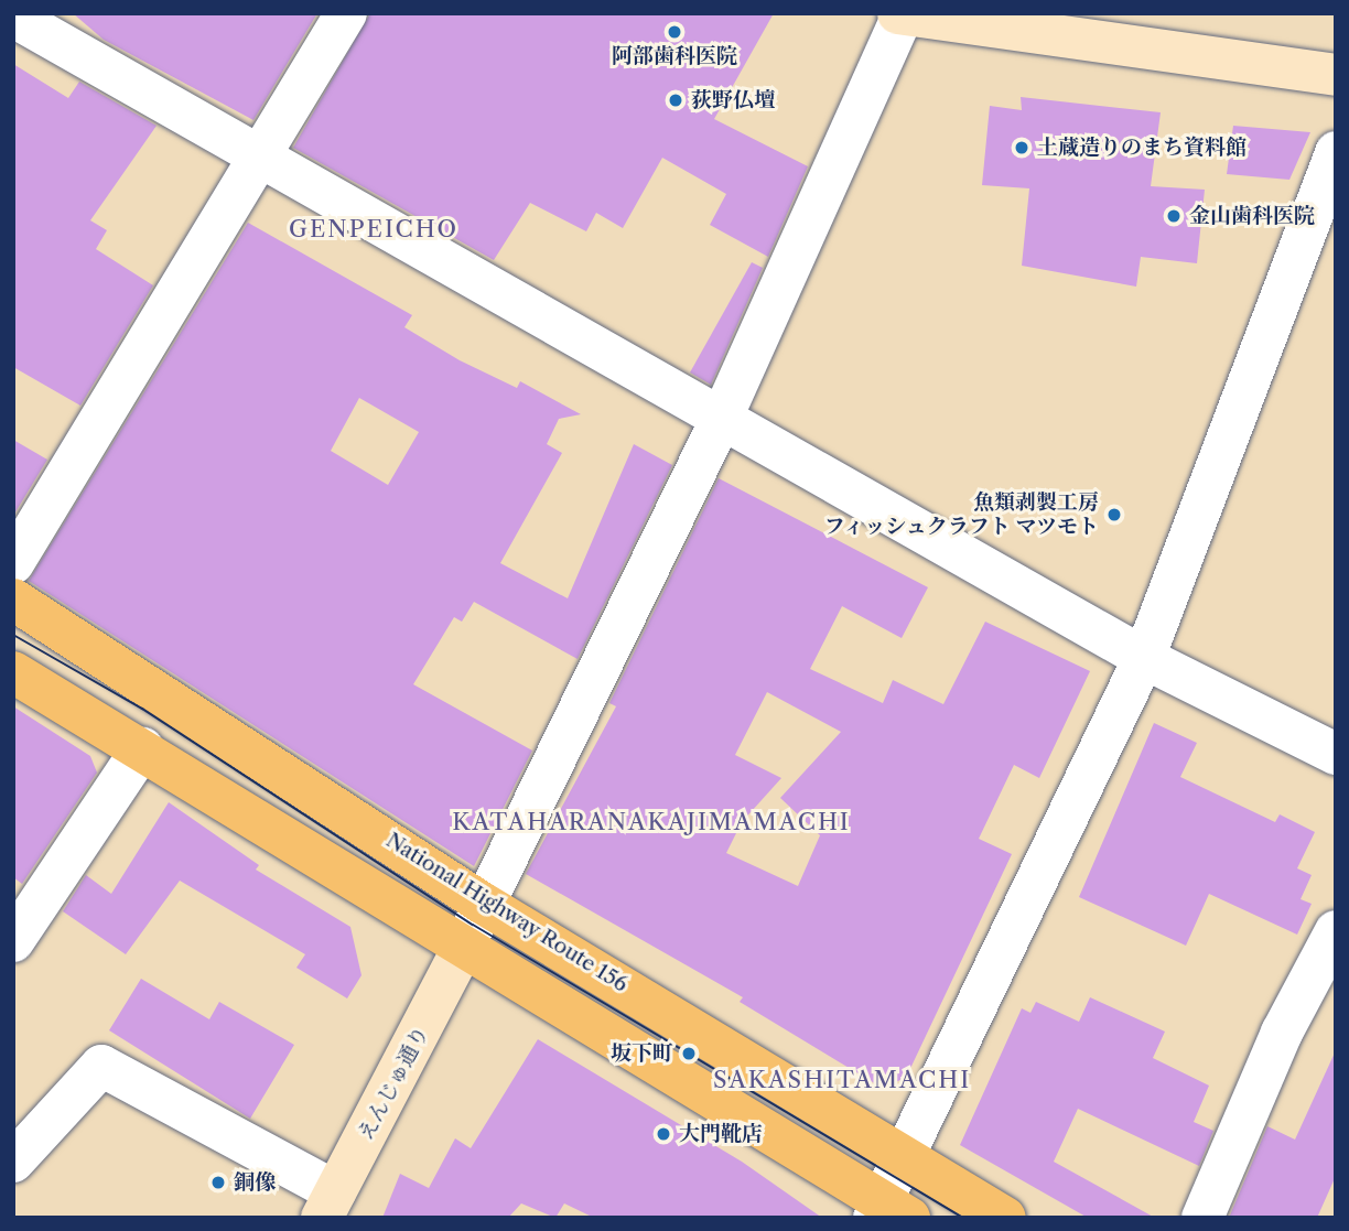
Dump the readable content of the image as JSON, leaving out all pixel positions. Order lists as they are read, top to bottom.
{
  "streets": {
    "highway": ["National Highway Route 156"],
    "street": ["えんじゅ通り"]
  },
  "districts": ["GENPEICHO", "KATAHARANAKAJIMAMACHI", "SAKASHITAMACHI"],
  "places": [
    "阿部歯科医院",
    "荻野仏壇",
    "土蔵造りのまち資料館",
    "金山歯科医院",
    "魚類剥製工房 フィッシュクラフト マツモト",
    "坂下町",
    "大門靴店",
    "銅像"
  ]
}
